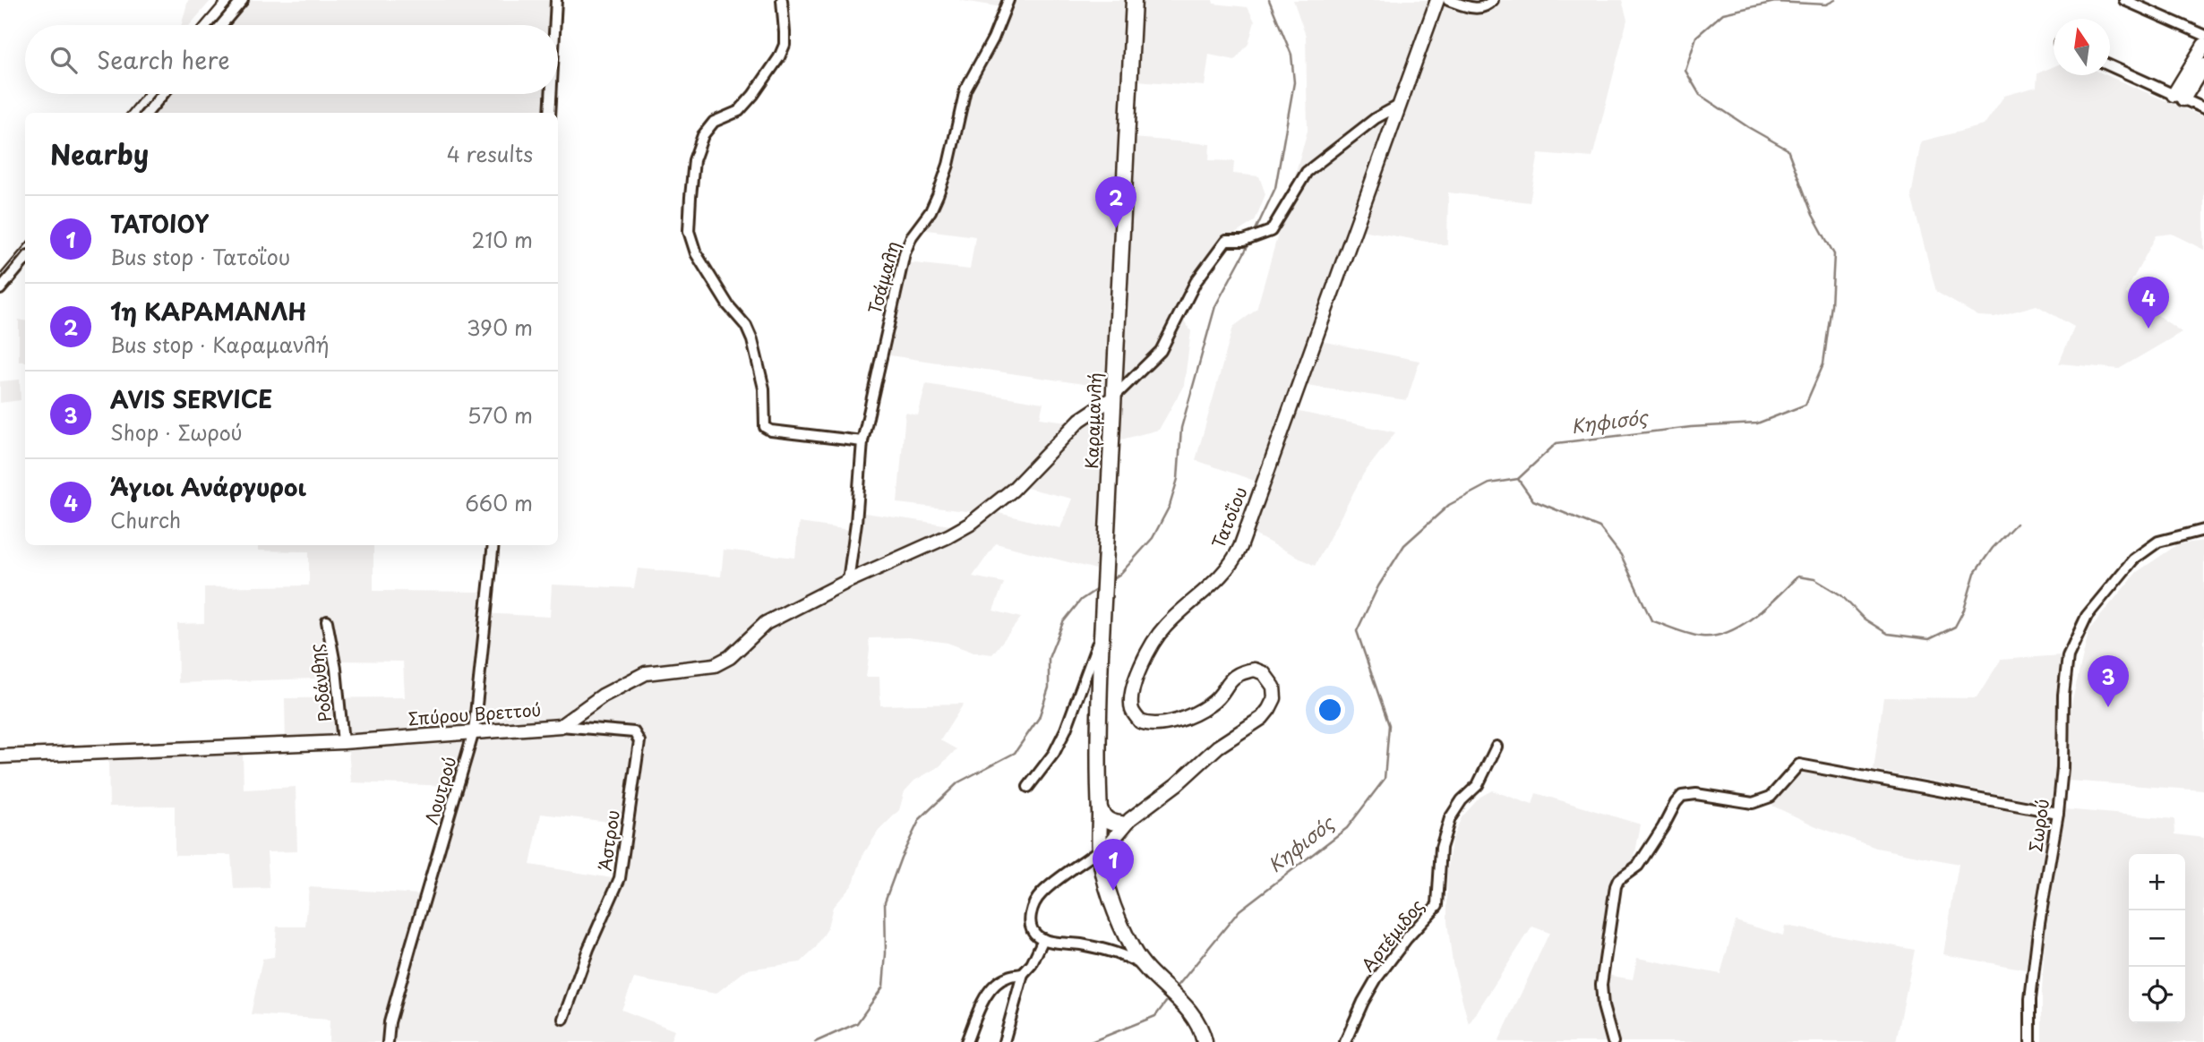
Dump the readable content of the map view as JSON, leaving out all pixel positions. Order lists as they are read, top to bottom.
{
  "streets": {
    "main road": ["Καραμανλή"],
    "street": [
      "Τσάμαλη",
      "Τατοΐου",
      "Ροδάνθης",
      "Σπύρου Βρεττού",
      "Λουτρού",
      "Σωρού",
      "Άστρου",
      "Αρτέμιδος"
    ]
  },
  "crossings": [
    ["Τσάμαλη", "Σπύρου Βρεττού"],
    ["Καραμανλή", "Τατοΐου"],
    ["Καραμανλή", "Σπύρου Βρεττού"],
    ["Ροδάνθης", "Σπύρου Βρεττού"],
    ["Σπύρου Βρεττού", "Λουτρού"],
    ["Σπύρου Βρεττού", "Άστρου"]
  ],
  "water": ["Κηφισός"],
  "north": "top",
  "page": {
    "search": "Search here",
    "heading": ["Nearby", "4 results"],
    "pins": [
      "2",
      "4",
      "3",
      "1"
    ],
    "list": [
      {
        "mark": "1",
        "name": "ΤΑΤΟΙΟΥ",
        "note": "Bus stop · Τατοΐου",
        "value": "210 m"
      },
      {
        "mark": "2",
        "name": "1η ΚΑΡΑΜΑΝΛΗ",
        "note": "Bus stop · Καραμανλή",
        "value": "390 m"
      },
      {
        "mark": "3",
        "name": "AVIS SERVICE",
        "note": "Shop · Σωρού",
        "value": "570 m"
      },
      {
        "mark": "4",
        "name": "Άγιοι Ανάργυροι",
        "note": "Church",
        "value": "660 m"
      }
    ],
    "map_buttons": ["+", "−"]
  }
}
